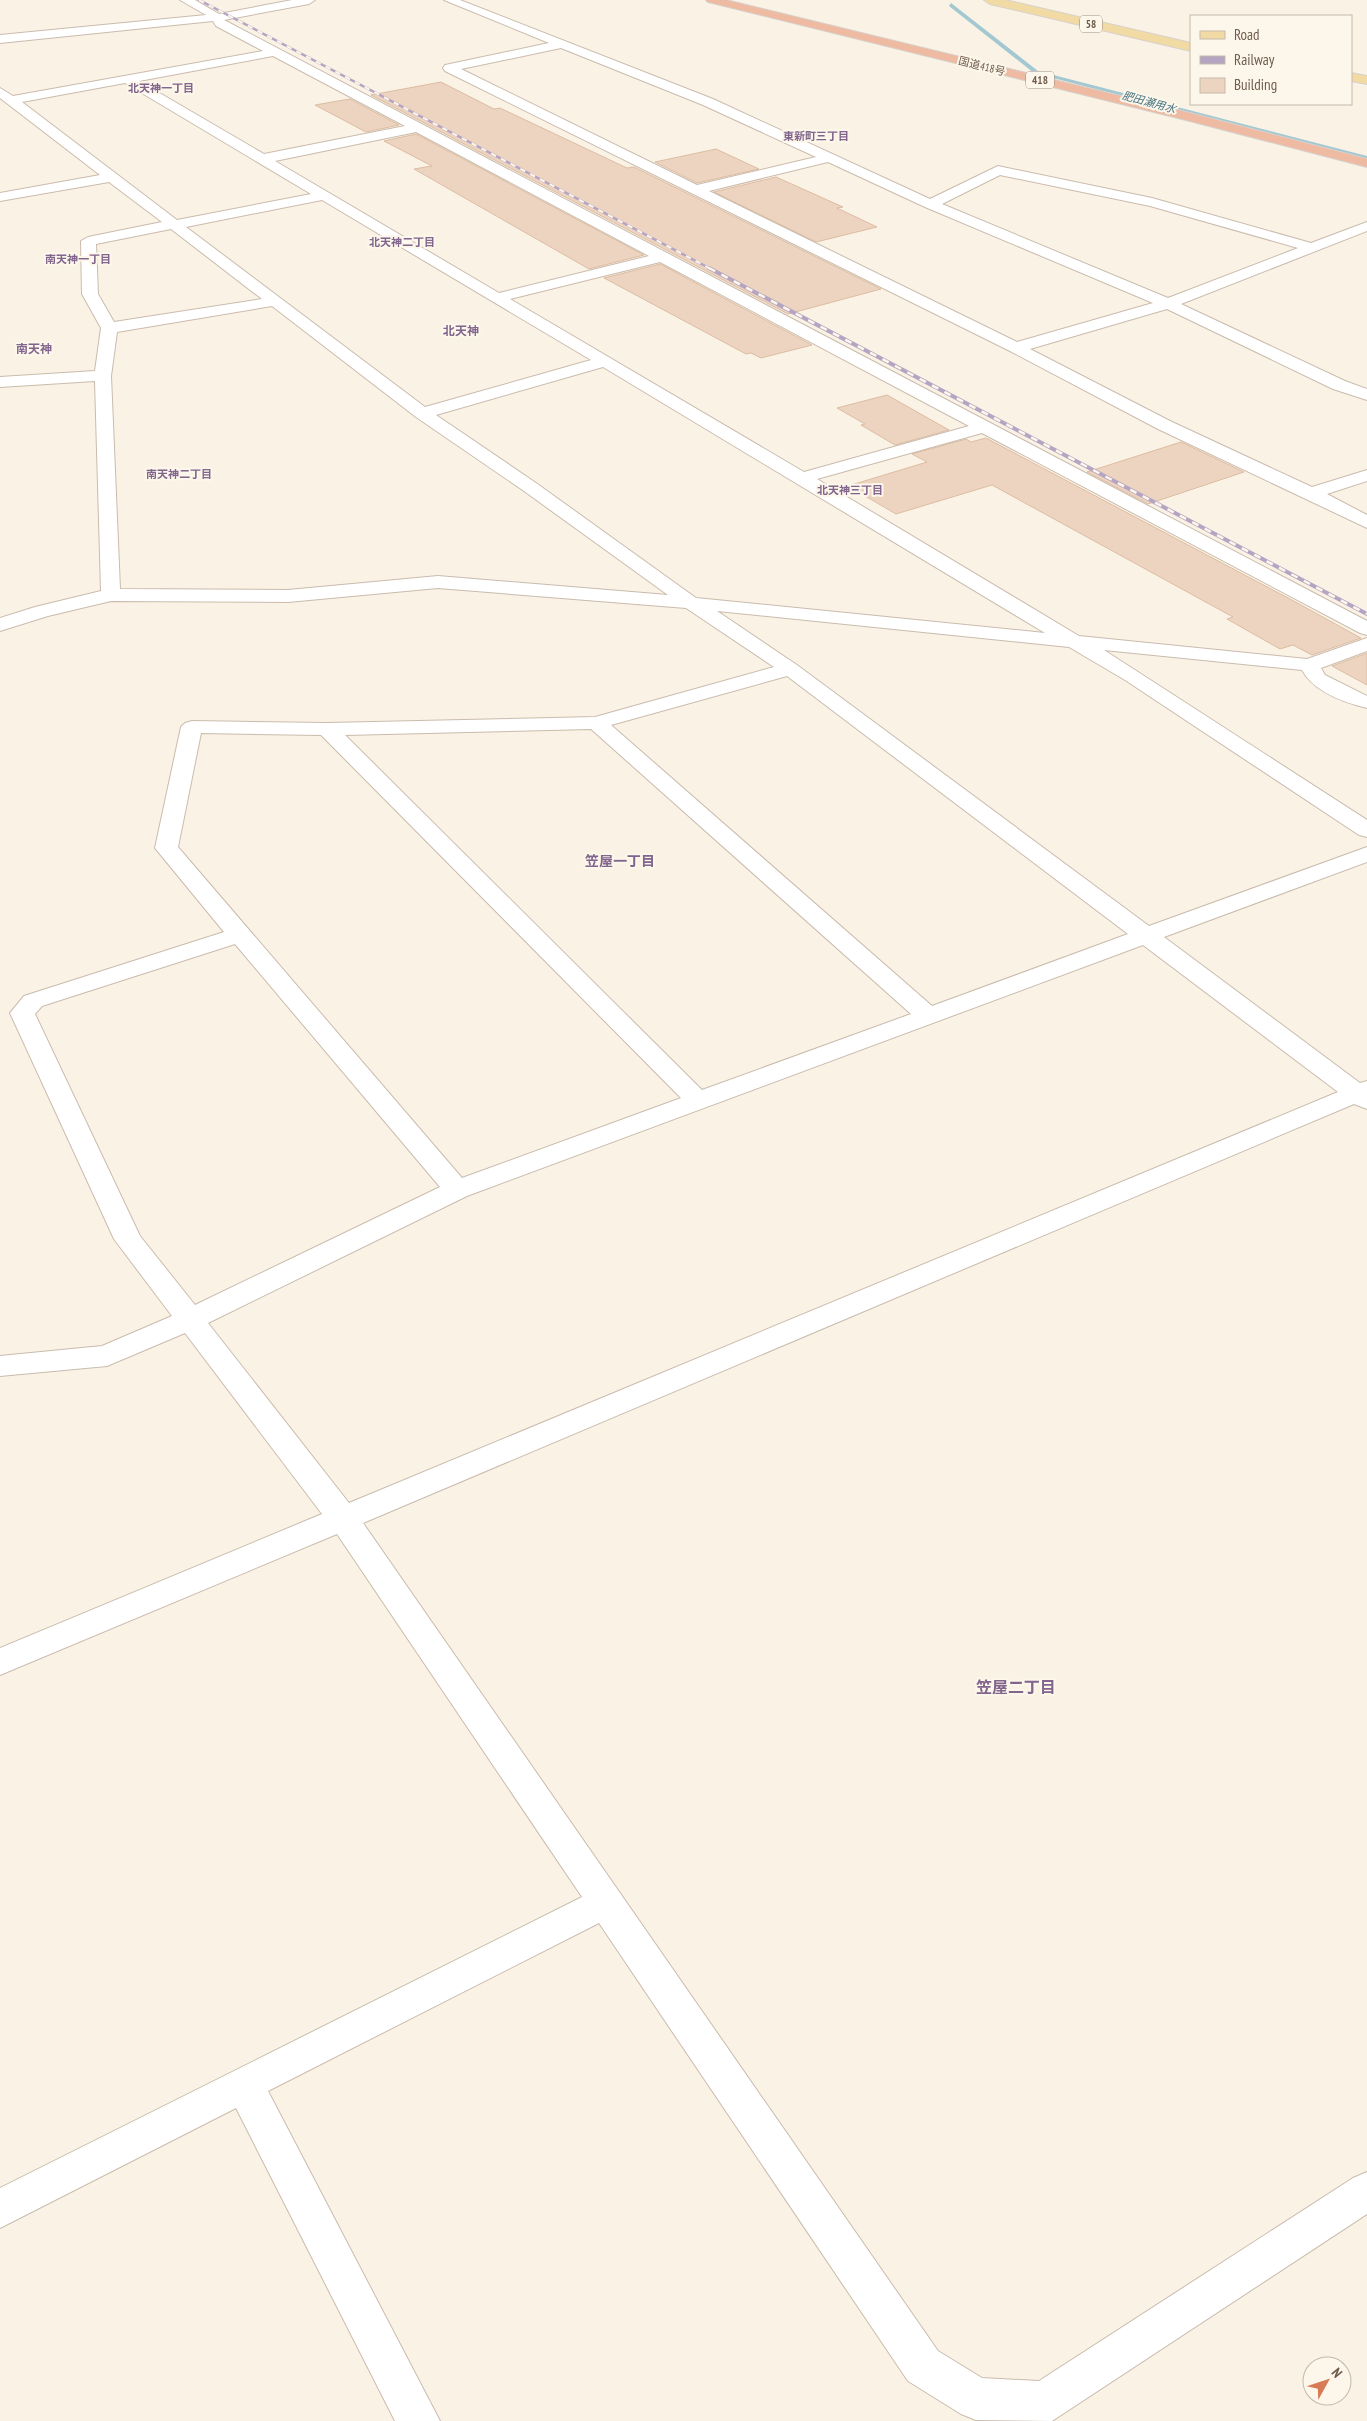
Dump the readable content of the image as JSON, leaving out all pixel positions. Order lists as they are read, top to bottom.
{
  "streets": {
    "highway": ["国道418号", "418"],
    "main road": ["58"]
  },
  "districts": [
    "北天神一丁目",
    "東新町三丁目",
    "北天神二丁目",
    "南天神一丁目",
    "北天神",
    "南天神",
    "南天神二丁目",
    "北天神三丁目",
    "笠屋一丁目",
    "笠屋二丁目"
  ],
  "water": ["肥田瀬用水"],
  "legend": ["Road", "Railway", "Building"],
  "north": "top right"
}
